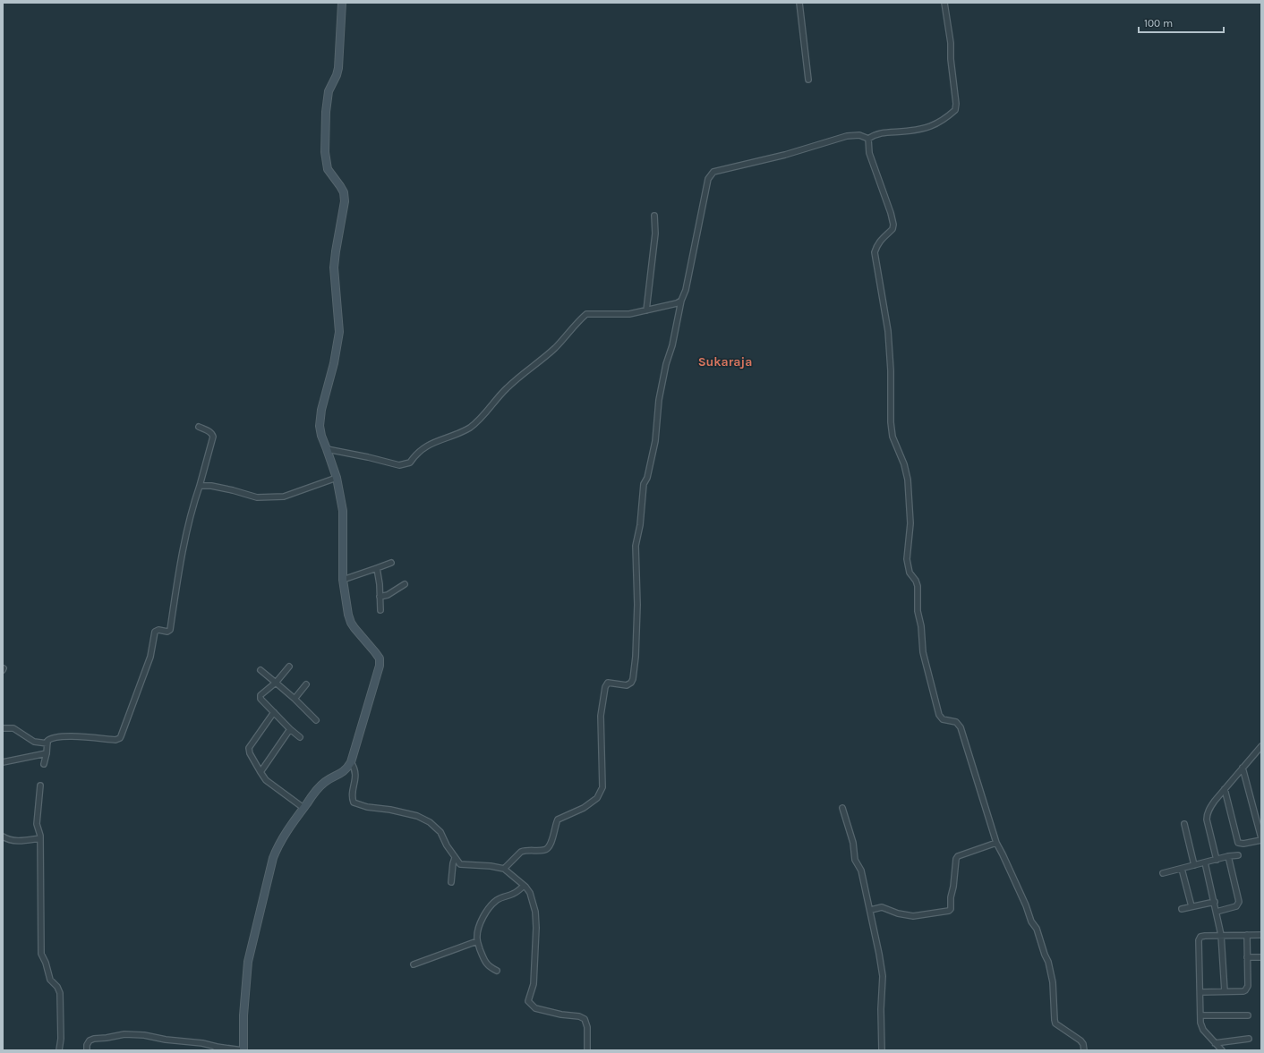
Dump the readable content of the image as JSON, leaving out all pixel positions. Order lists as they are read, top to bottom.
{
  "districts": ["Sukaraja"],
  "scale_bar": "100 m"
}
